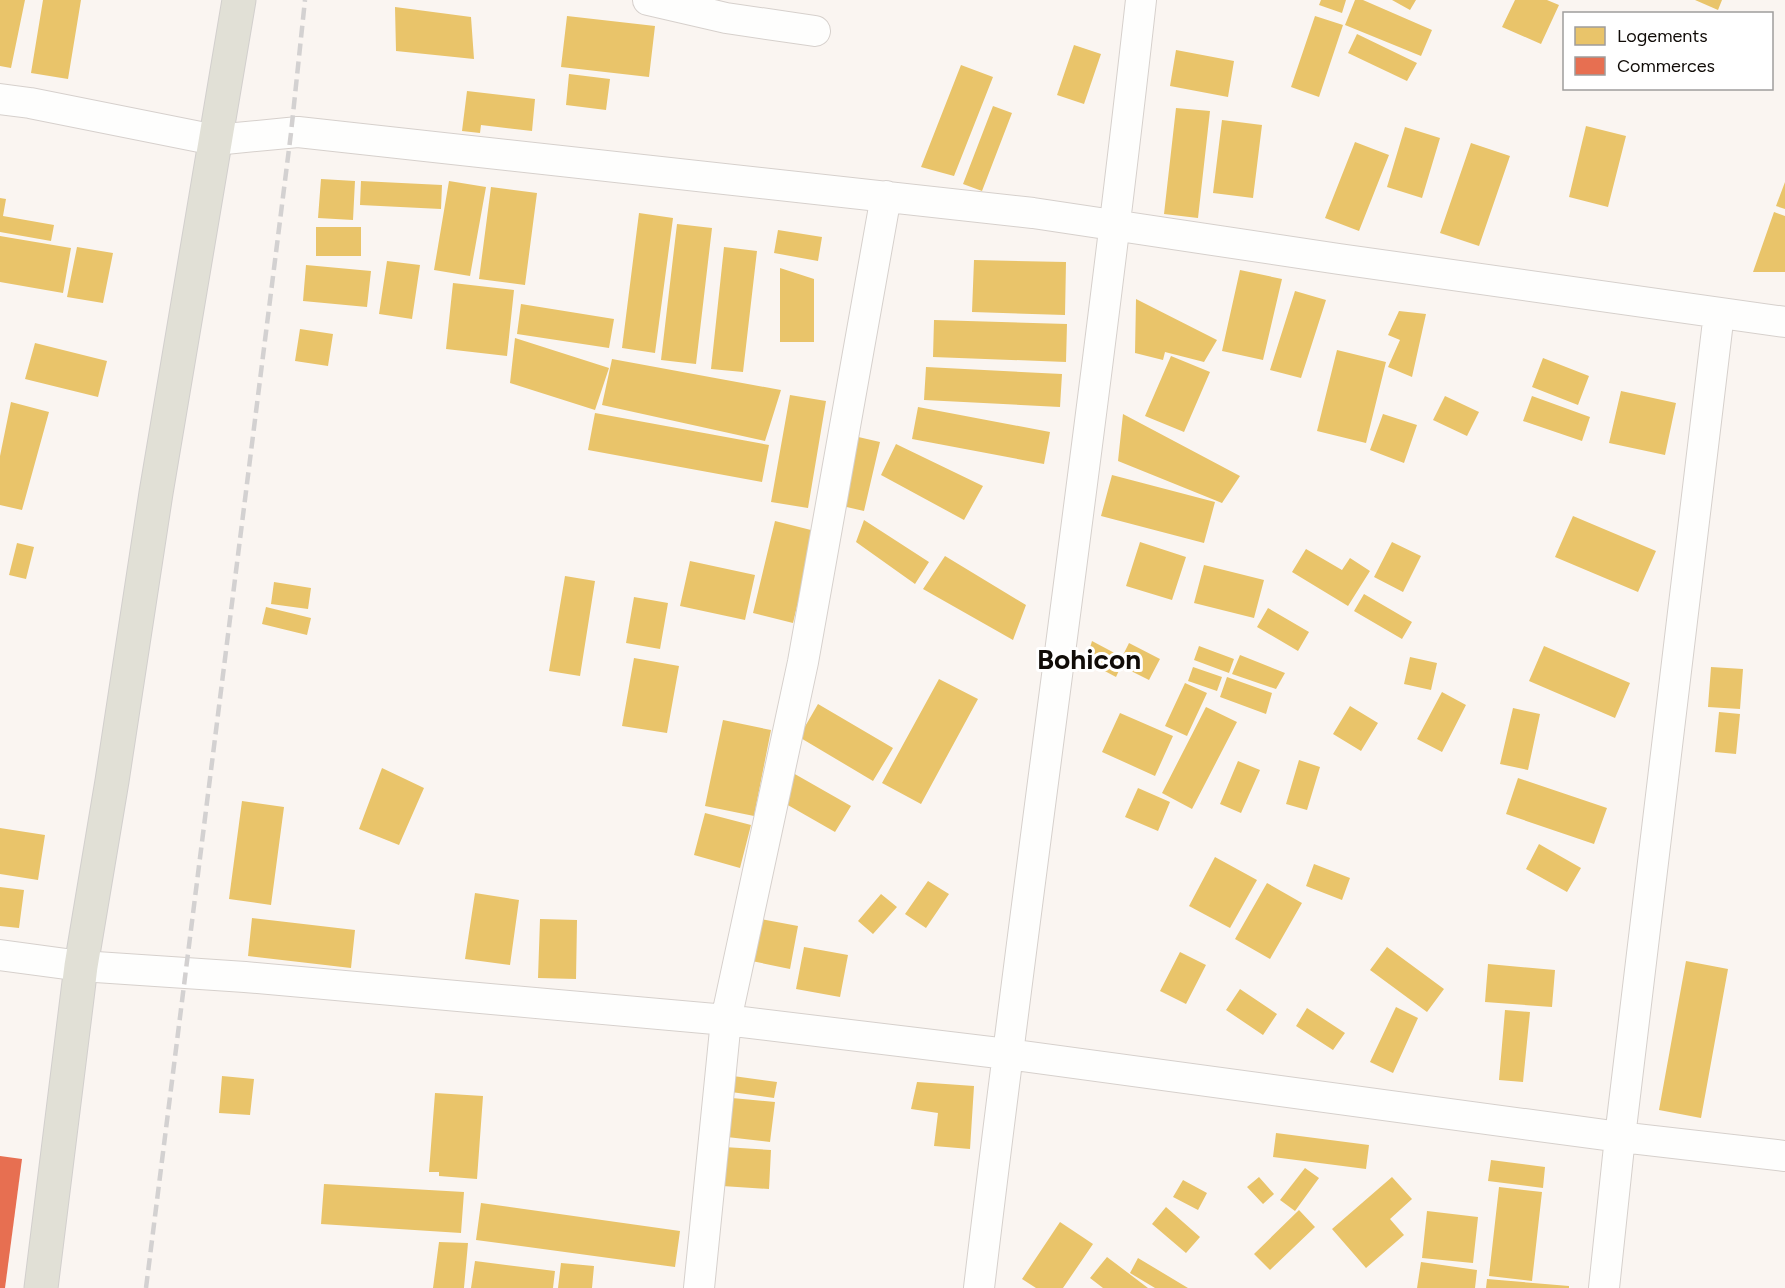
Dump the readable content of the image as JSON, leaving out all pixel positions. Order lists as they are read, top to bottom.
{
  "districts": ["Bohicon"],
  "legend": ["Logements", "Commerces"]
}
